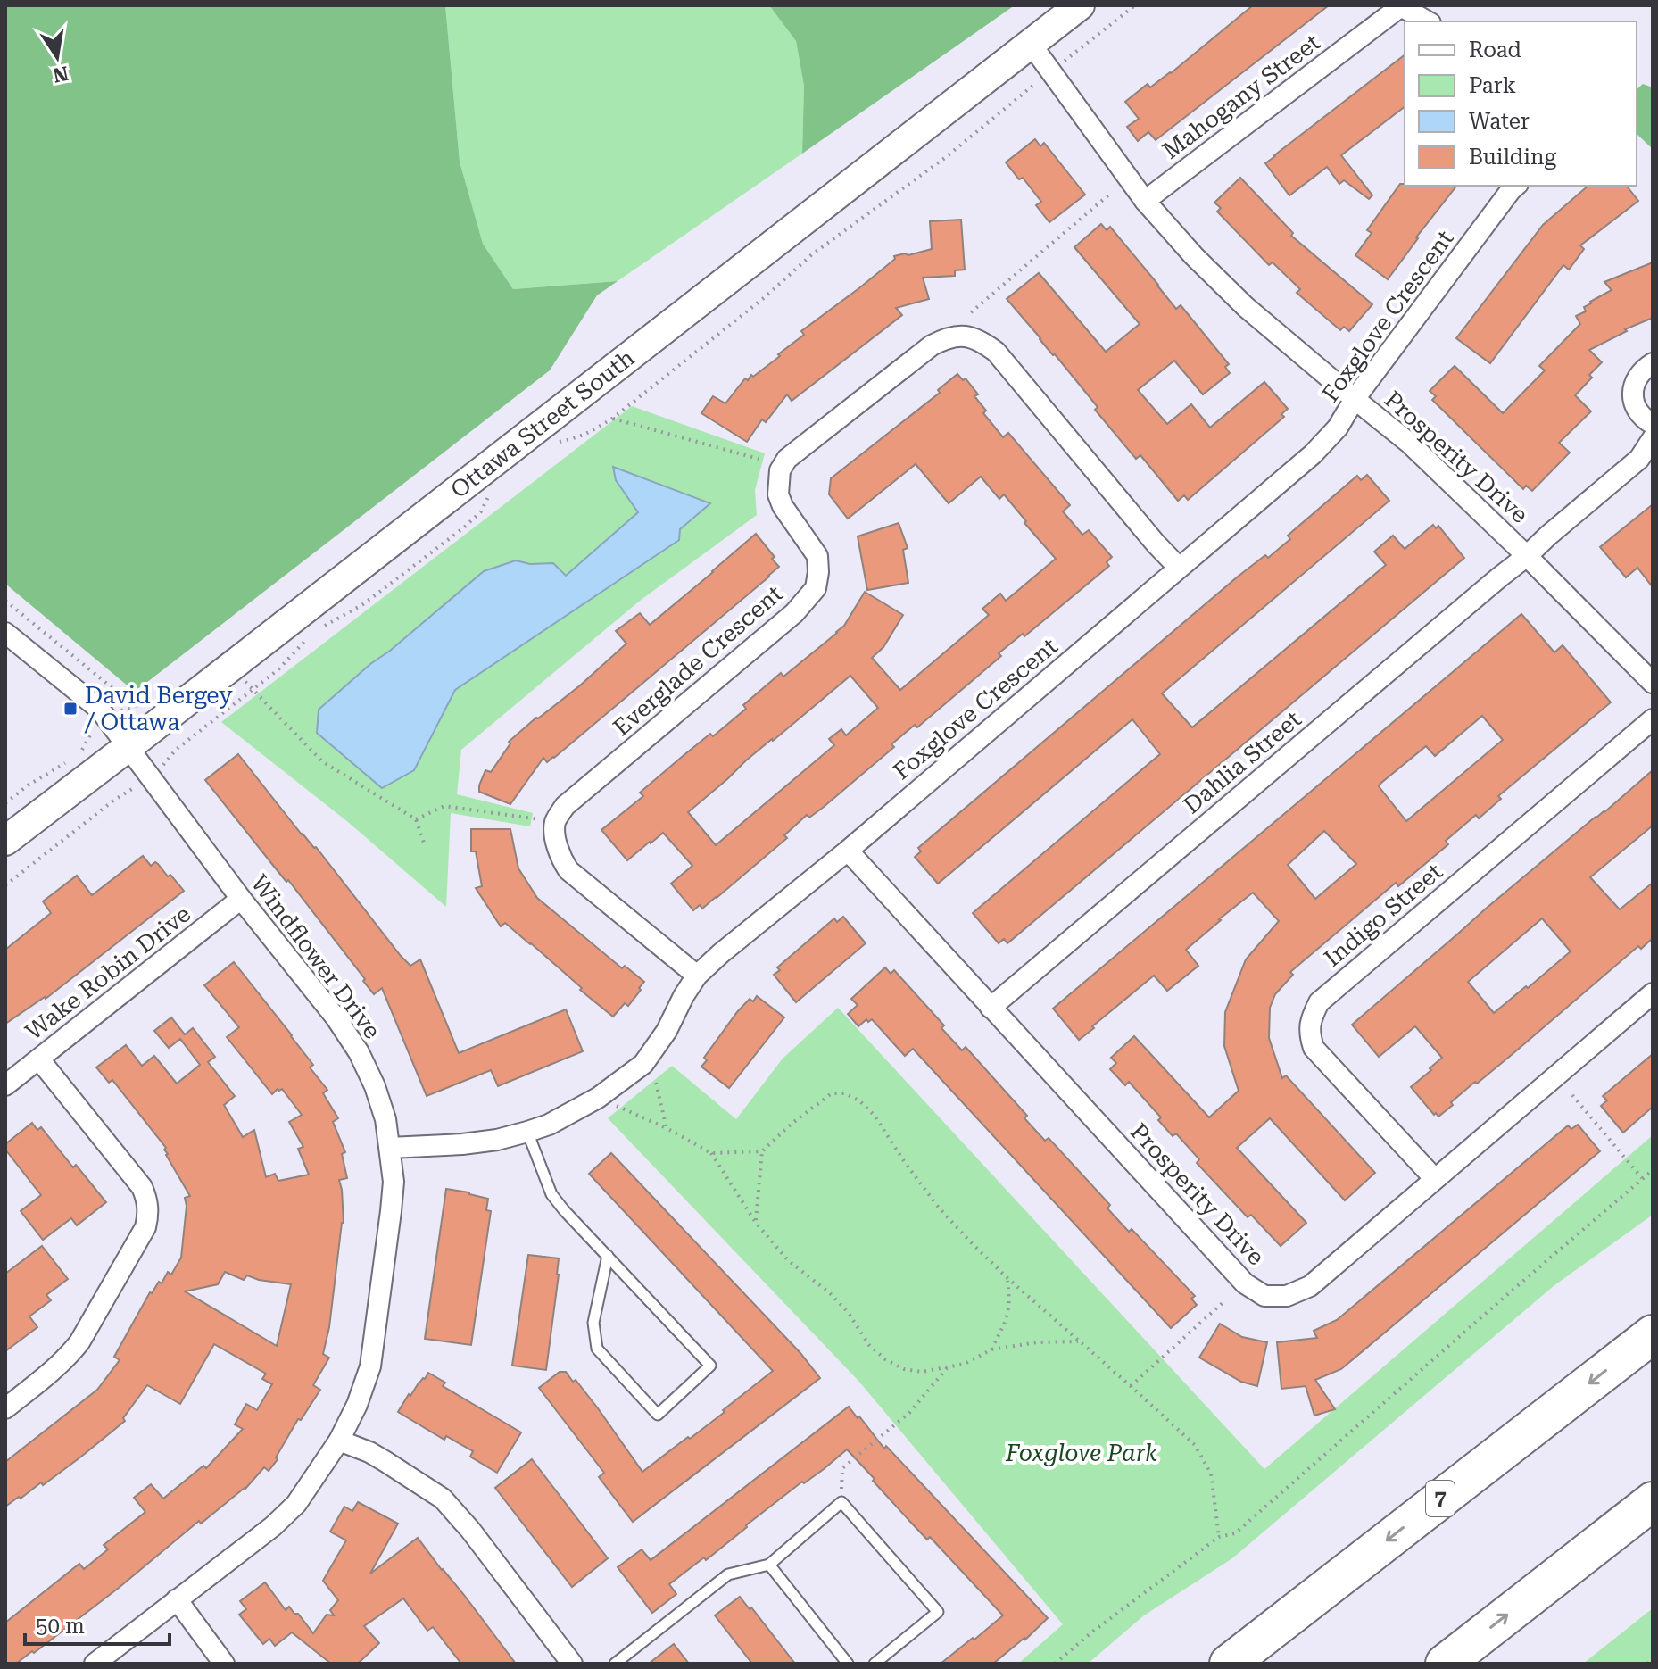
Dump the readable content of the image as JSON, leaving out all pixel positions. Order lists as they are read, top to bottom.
{
  "streets": {
    "highway": ["7"],
    "main road": ["Ottawa Street South"],
    "street": [
      "Mahogany Street",
      "Foxglove Crescent",
      "Prosperity Drive",
      "Everglade Crescent",
      "Dahlia Street",
      "Indigo Street",
      "Windflower Drive",
      "Wake Robin Drive"
    ]
  },
  "crossings": [
    ["Mahogany Street", "Prosperity Drive"],
    ["Foxglove Crescent", "Prosperity Drive"],
    ["Foxglove Crescent", "Everglade Crescent"],
    ["Foxglove Crescent", "Windflower Drive"],
    ["Ottawa Street South", "Prosperity Drive"],
    ["Ottawa Street South", "Windflower Drive"],
    ["Prosperity Drive", "Dahlia Street"],
    ["Prosperity Drive", "Indigo Street"],
    ["Windflower Drive", "Wake Robin Drive"]
  ],
  "parks": ["Foxglove Park"],
  "places": {
    "transit": ["David Bergey / Ottawa"]
  },
  "legend": [
    "Road",
    "Park",
    "Water",
    "Building"
  ],
  "scale_bar": "50 m",
  "north": "bottom"
}
